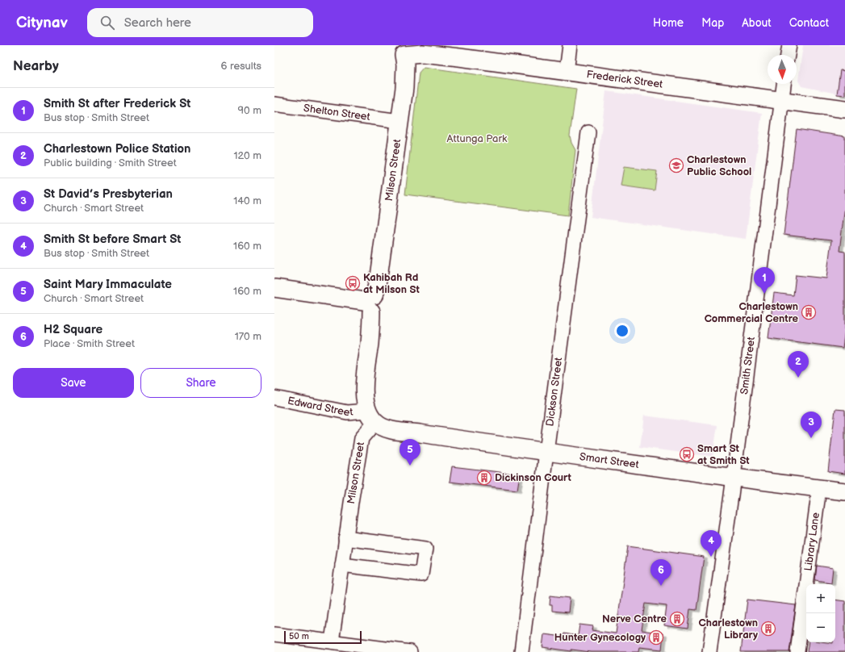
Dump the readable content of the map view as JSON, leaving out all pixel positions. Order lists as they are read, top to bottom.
{
  "streets": {
    "main road": ["Frederick Street", "Milson Street", "Smart Street"],
    "street": [
      "Shelton Street",
      "Smith Street",
      "Dickson Street",
      "Edward Street",
      "Library Lane"
    ]
  },
  "crossings": [
    ["Frederick Street", "Milson Street"],
    ["Frederick Street", "Smith Street"],
    ["Shelton Street", "Milson Street"],
    ["Milson Street", "Edward Street"],
    ["Milson Street", "Smart Street"],
    ["Smith Street", "Smart Street"],
    ["Dickson Street", "Smart Street"],
    ["Edward Street", "Smart Street"],
    ["Smart Street", "Library Lane"]
  ],
  "parks": ["Attunga Park"],
  "places": {
    "school or university": ["Charlestown Public School"],
    "bus stop": ["Kahibah Rd at Milson St", "Smart St at Smith St"],
    "building": [
      "Charlestown Commercial Centre",
      "Dickinson Court",
      "Nerve Centre",
      "Charlestown Library",
      "Hunter Gynecology"
    ]
  },
  "scale_bar": "50 m",
  "north": "bottom",
  "page": {
    "header": "Citynav",
    "search": "Search here",
    "nav": [
      "Home",
      "Map",
      "About",
      "Contact"
    ],
    "heading": ["Nearby", "6 results"],
    "list": [
      {
        "mark": "1",
        "name": "Smith St after Frederick St",
        "note": "Bus stop · Smith Street",
        "value": "90 m"
      },
      {
        "mark": "2",
        "name": "Charlestown Police Station",
        "note": "Public building · Smith Street",
        "value": "120 m"
      },
      {
        "mark": "3",
        "name": "St David’s Presbyterian",
        "note": "Church · Smart Street",
        "value": "140 m"
      },
      {
        "mark": "4",
        "name": "Smith St before Smart St",
        "note": "Bus stop · Smith Street",
        "value": "160 m"
      },
      {
        "mark": "5",
        "name": "Saint Mary Immaculate",
        "note": "Church · Smart Street",
        "value": "160 m"
      },
      {
        "mark": "6",
        "name": "H2 Square",
        "note": "Place · Smith Street",
        "value": "170 m"
      }
    ],
    "pins": [
      "1",
      "2",
      "3",
      "5",
      "4",
      "6"
    ],
    "buttons": ["Save", "Share"],
    "map_buttons": ["+", "−"],
    "scale": "50 m"
  }
}
